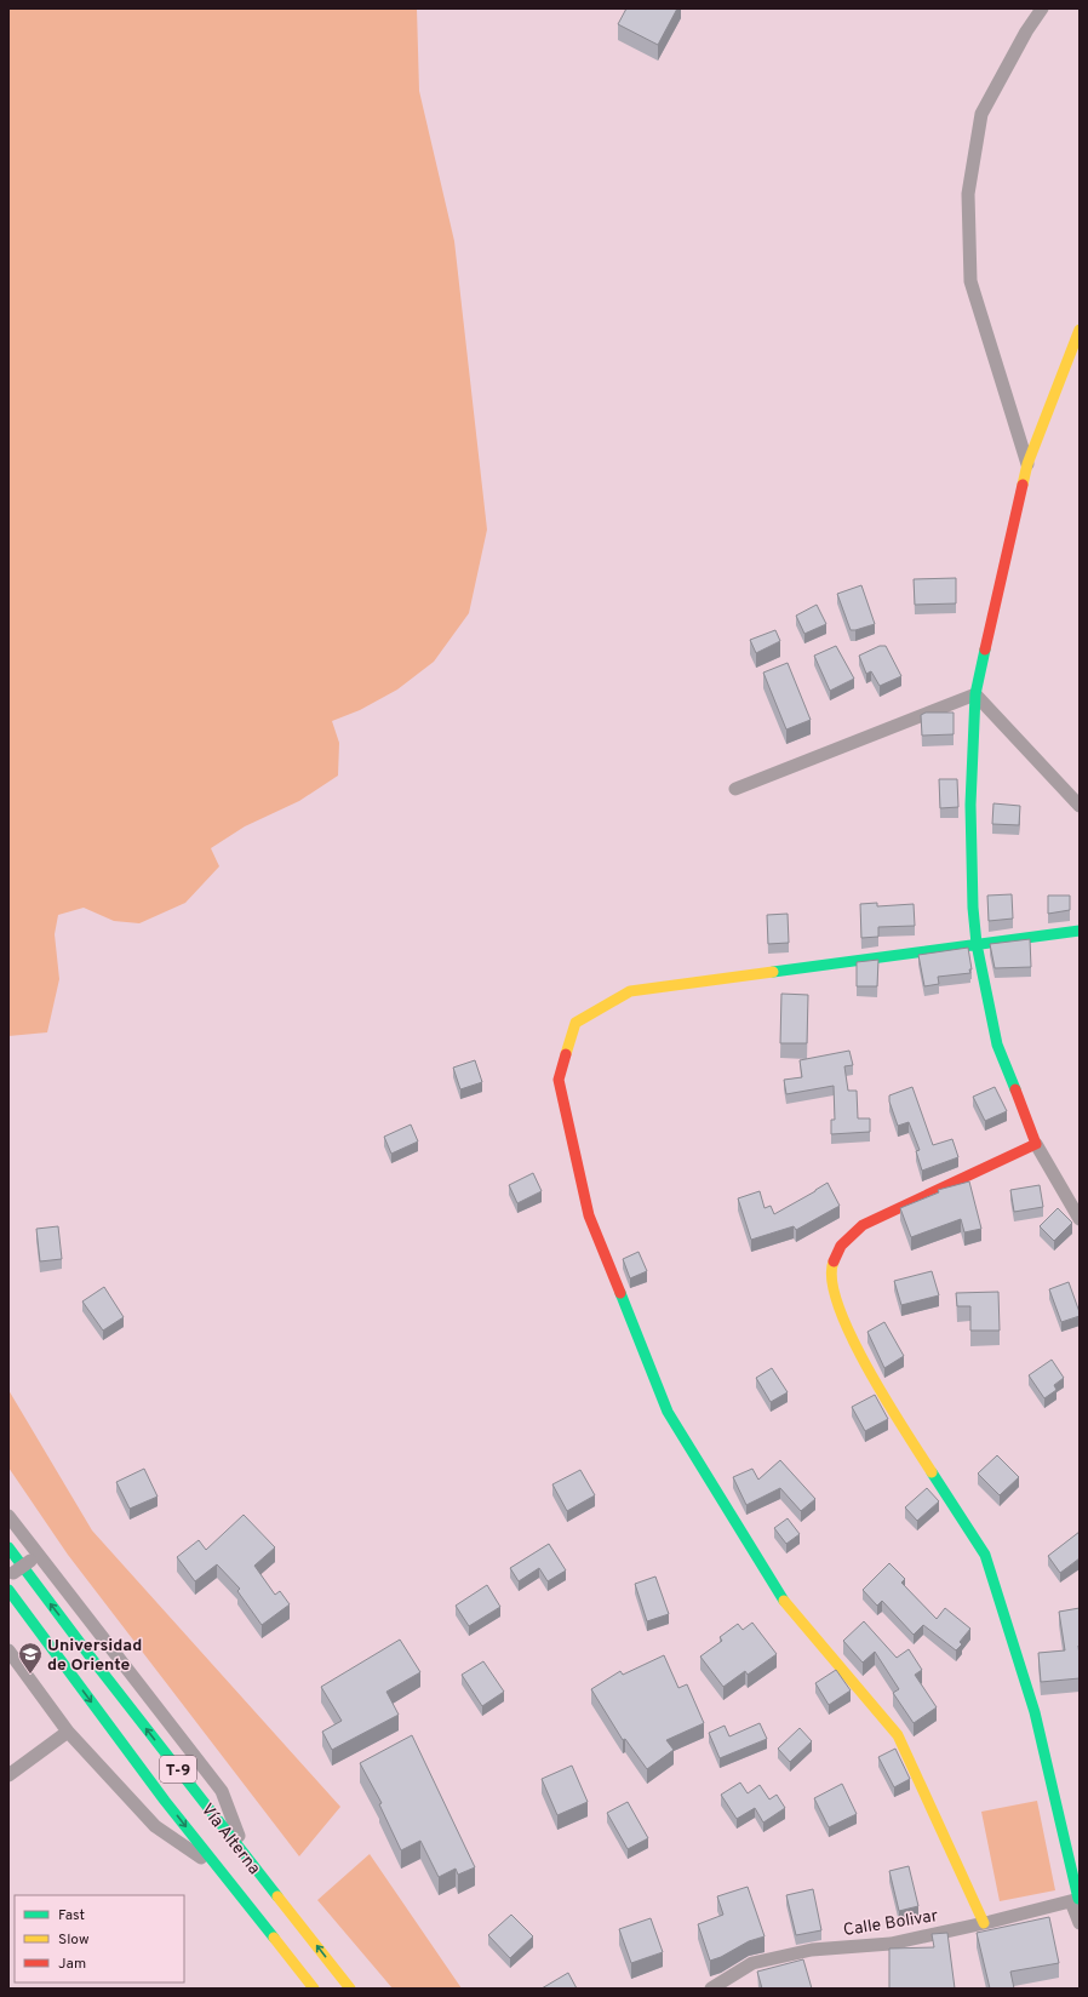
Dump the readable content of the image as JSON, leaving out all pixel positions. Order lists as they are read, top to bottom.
{
  "streets": {
    "main road": ["T-9", "Vía Alterna"],
    "street": ["Calle Bolivar"]
  },
  "places": {
    "school or university": ["Universidad de Oriente"]
  },
  "legend": ["Fast", "Slow", "Jam"]
}
